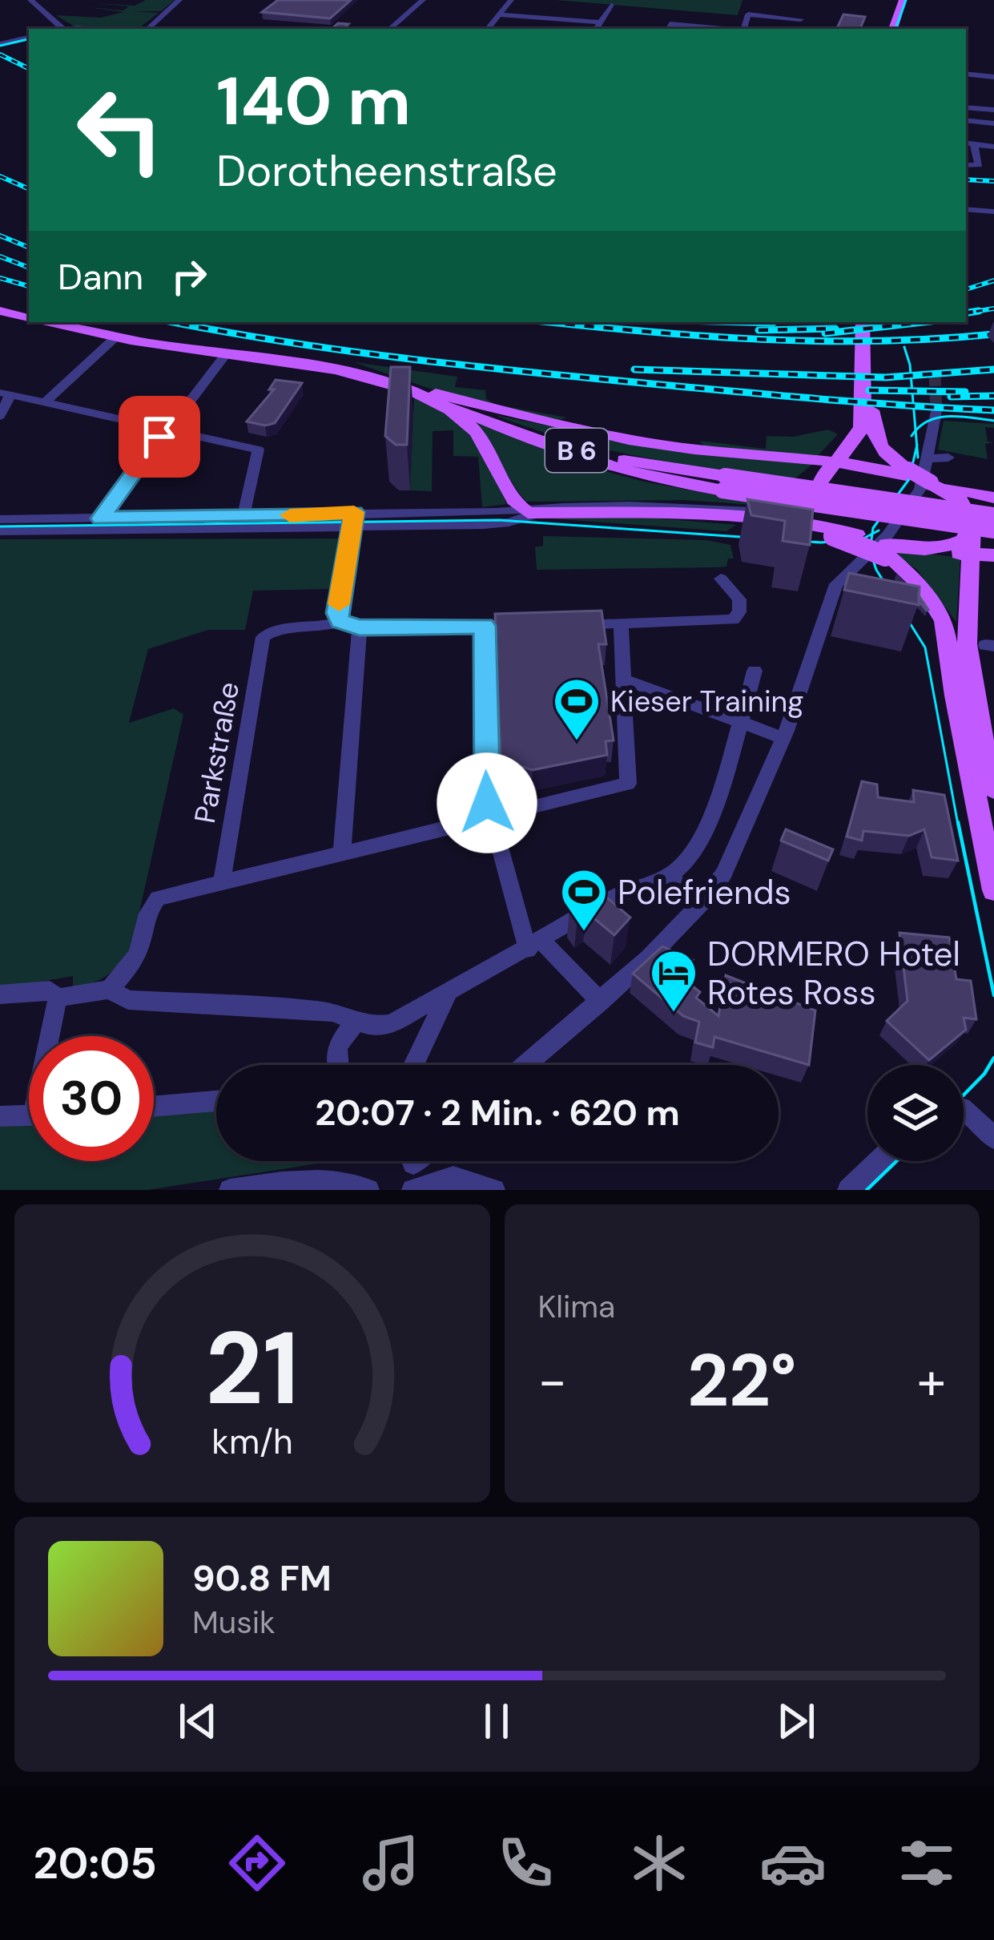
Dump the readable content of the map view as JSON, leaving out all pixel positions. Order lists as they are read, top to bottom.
{
  "streets": {
    "main road": ["B 6"],
    "street": ["Parkstraße"]
  },
  "places": {
    "sports": ["Kieser Training", "Polefriends"],
    "hotel": ["DORMERO Hotel Rotes Ross"]
  },
  "page": {
    "turn": ["140 m", "Dorotheenstraße"],
    "then": "Dann",
    "limit": "30",
    "trip": "20:07 · 2 Min. · 620 m",
    "tile": "Klima",
    "heat": ["−", "22°", "+"],
    "song": ["90.8 FM", "Musik"],
    "tabs": "20:05",
    "gauge": ["21", "km/h"]
  }
}
